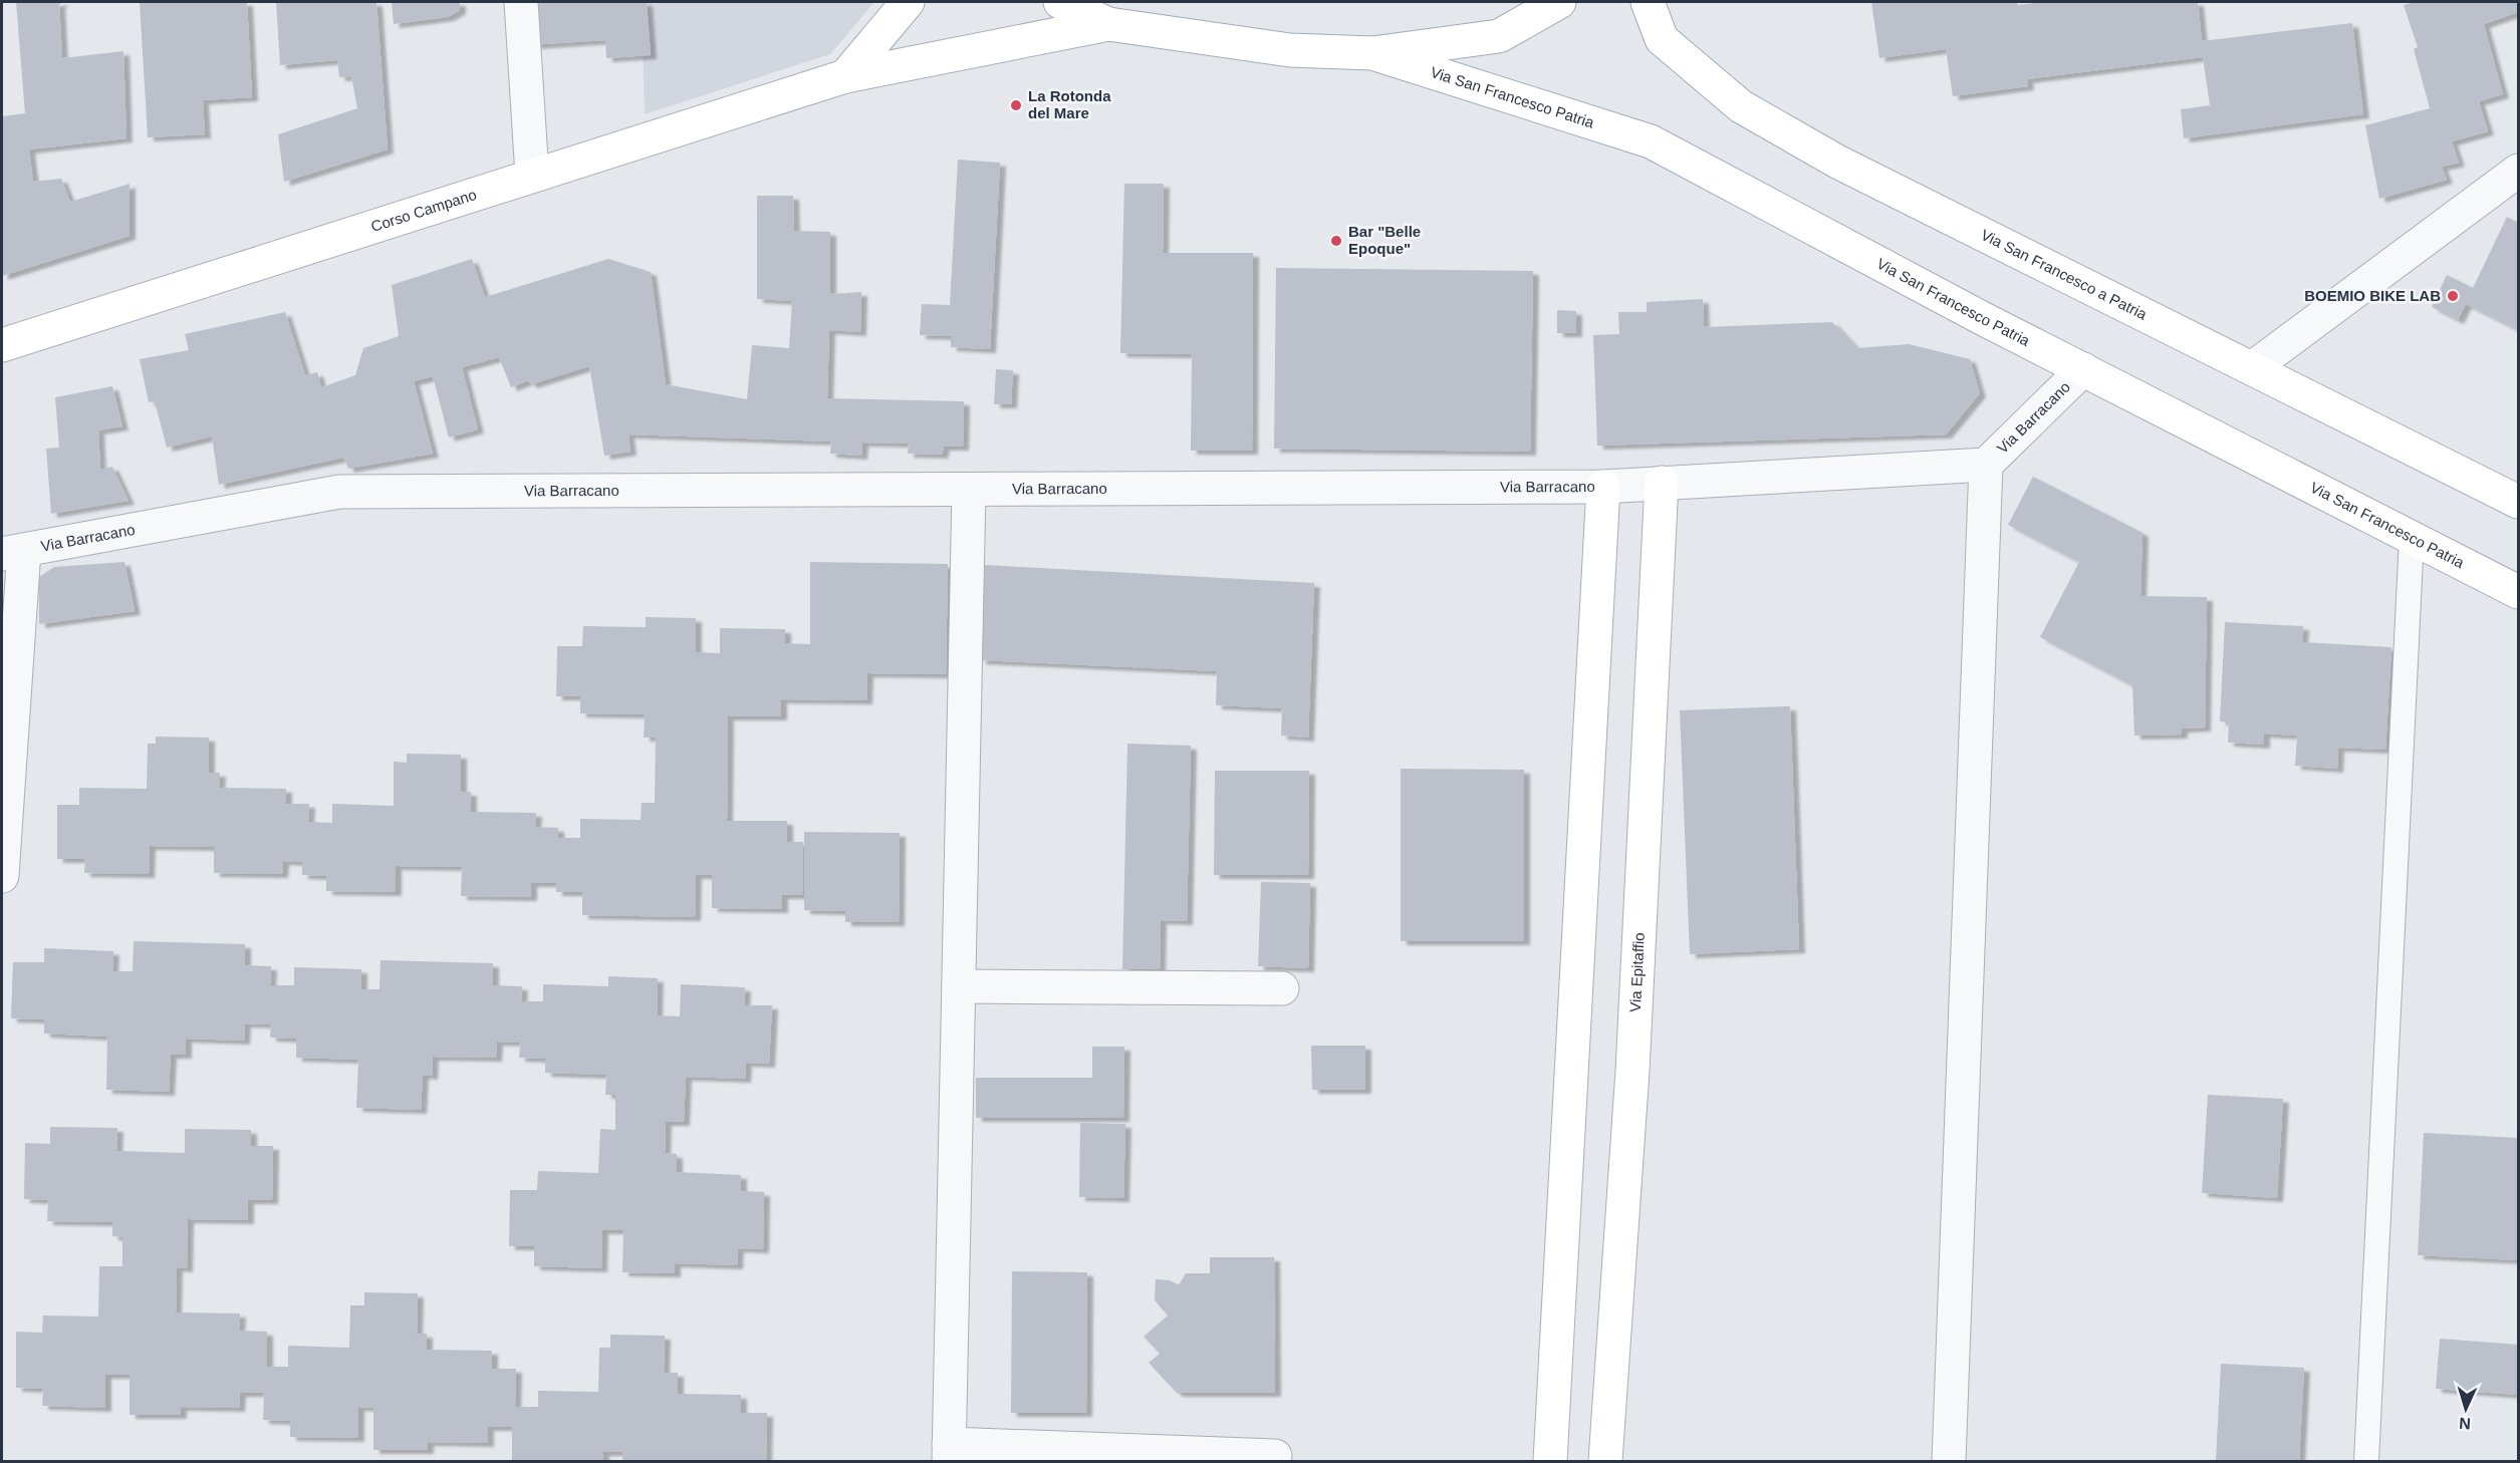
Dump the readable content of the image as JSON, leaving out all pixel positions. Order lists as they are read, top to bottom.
{
  "streets": {
    "main road": [
      "Via San Francesco Patria",
      "Corso Campano",
      "Via San Francesco a Patria",
      "Via Epitaffio"
    ],
    "street": ["Via Barracano"]
  },
  "crossings": [
    ["Via San Francesco Patria", "Via Barracano"],
    ["Via Barracano", "Via Epitaffio"]
  ],
  "places": ["La Rotonda del Mare", "Bar \"Belle Epoque\"", "BOEMIO BIKE LAB"],
  "north": "bottom"
}
